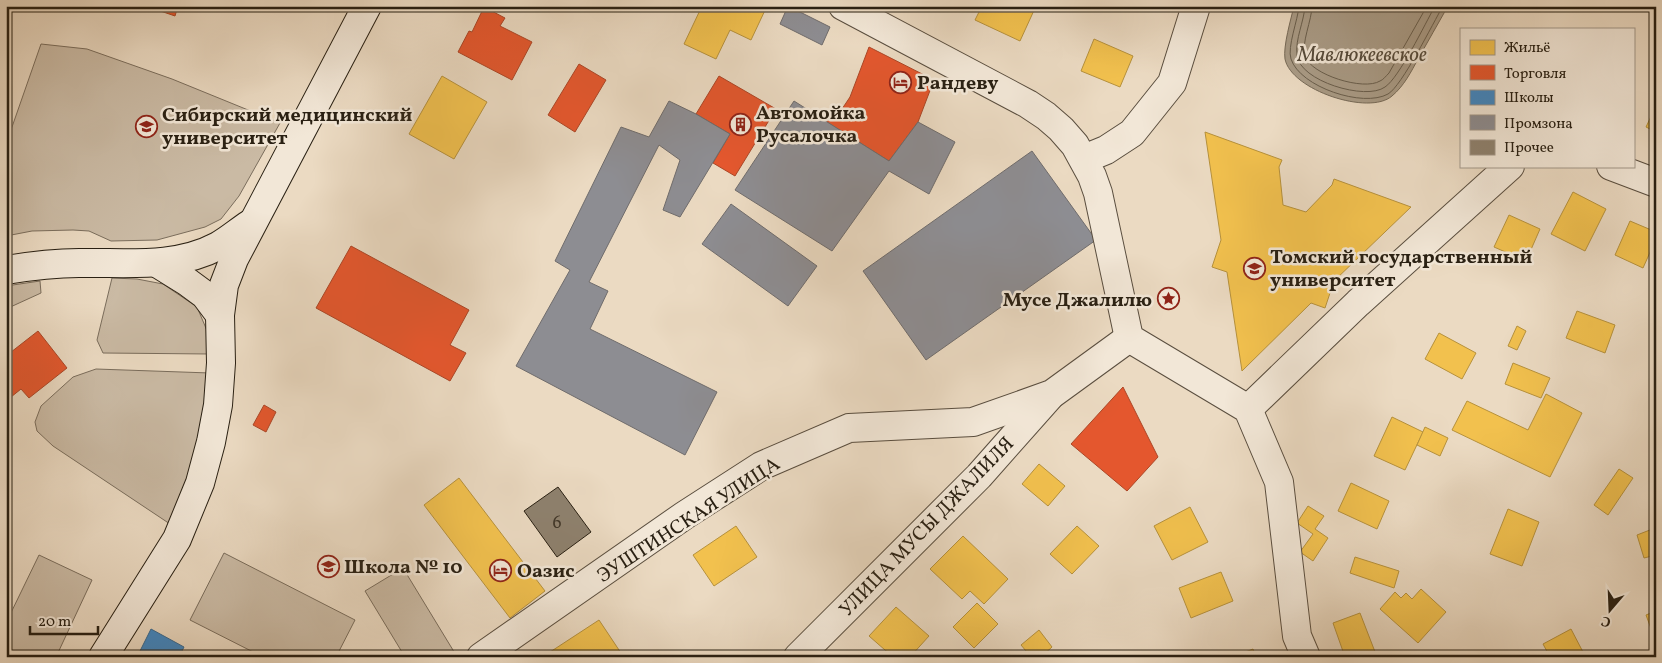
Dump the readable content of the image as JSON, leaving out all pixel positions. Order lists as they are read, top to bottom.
{
  "streets": {
    "street": ["ЭУШТИНСКАЯ УЛИЦА", "УЛИЦА МУСЫ ДЖАЛИЛЯ"]
  },
  "crossings": [
    ["ЭУШТИНСКАЯ УЛИЦА", "УЛИЦА МУСЫ ДЖАЛИЛЯ"]
  ],
  "water": ["Мавлюкеевское"],
  "places": {
    "hotel": ["Рандеву", "Оазис"],
    "building": ["Автомойка Русалочка"],
    "school or university": ["Сибирский медицинский университет", "Томский государственный университет", "Школа № 10"],
    "place": ["Мусе Джалилю"]
  },
  "house_numbers": ["6"],
  "legend": [
    "Жильё",
    "Торговля",
    "Школы",
    "Промзона",
    "Прочее"
  ],
  "scale_bar": "20 m",
  "north": "bottom"
}
